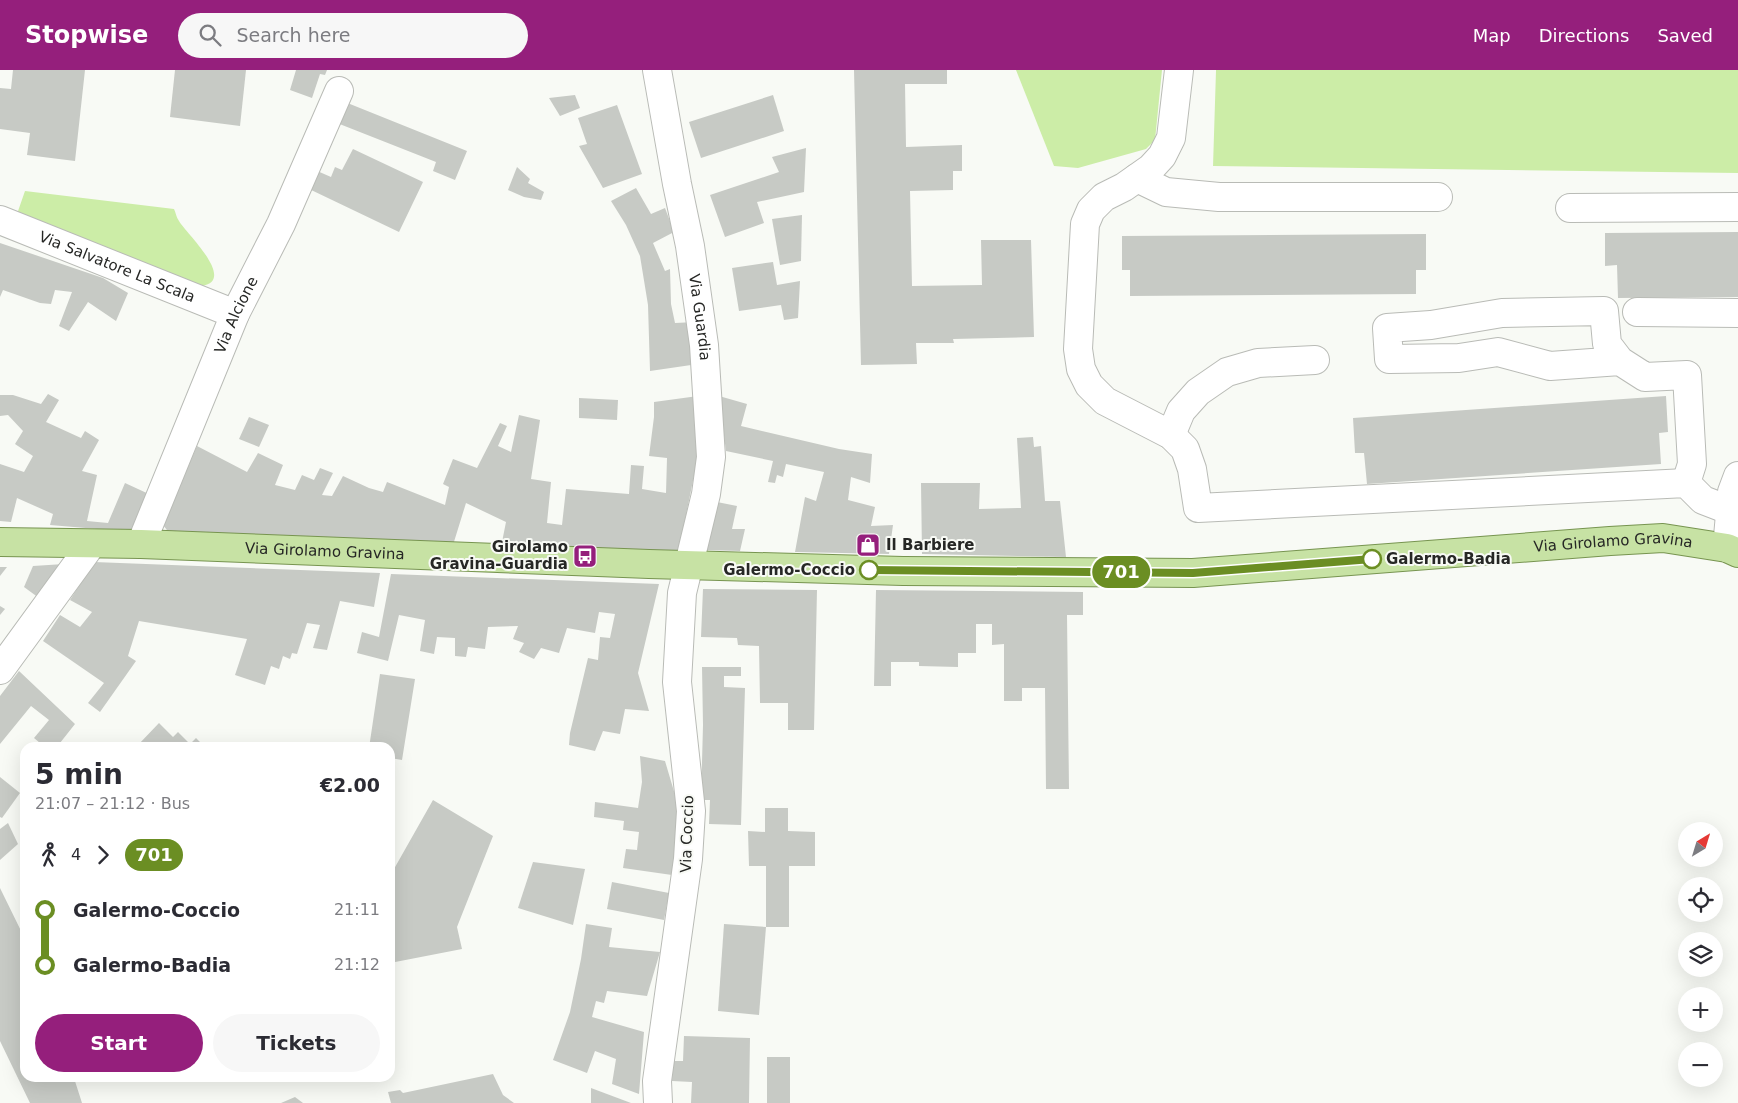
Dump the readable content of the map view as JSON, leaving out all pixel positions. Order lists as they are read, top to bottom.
{
  "streets": {
    "main road": ["Via Girolamo Gravina"],
    "street": [
      "Via Salvatore La Scala",
      "Via Alcione",
      "Via Guardia",
      "Via Coccio"
    ]
  },
  "crossings": [
    ["Via Salvatore La Scala", "Via Alcione"],
    ["Via Alcione", "Via Girolamo Gravina"],
    ["Via Guardia", "Via Girolamo Gravina"],
    ["Via Guardia", "Via Coccio"],
    ["Via Girolamo Gravina", "Via Coccio"]
  ],
  "places": {
    "shop": ["Il Barbiere"],
    "bus stop": ["Girolamo Gravina-Guardia"],
    "other": ["Galermo-Badia", "Galermo-Coccio"]
  },
  "lines": ["bus line 701"],
  "north": "top right",
  "page": {
    "header": "Stopwise",
    "search": "Search here",
    "nav": ["Map", "Directions", "Saved"],
    "on_map": "701",
    "heading": ["5 min", "21:07 – 21:12 · Bus", "€2.00"],
    "map_buttons": ["+", "−"],
    "legs": ["4", "701"],
    "list": [
      {
        "name": "Galermo-Coccio",
        "value": "21:11"
      },
      {
        "name": "Galermo-Badia",
        "value": "21:12"
      }
    ],
    "buttons": ["Start", "Tickets"]
  }
}
